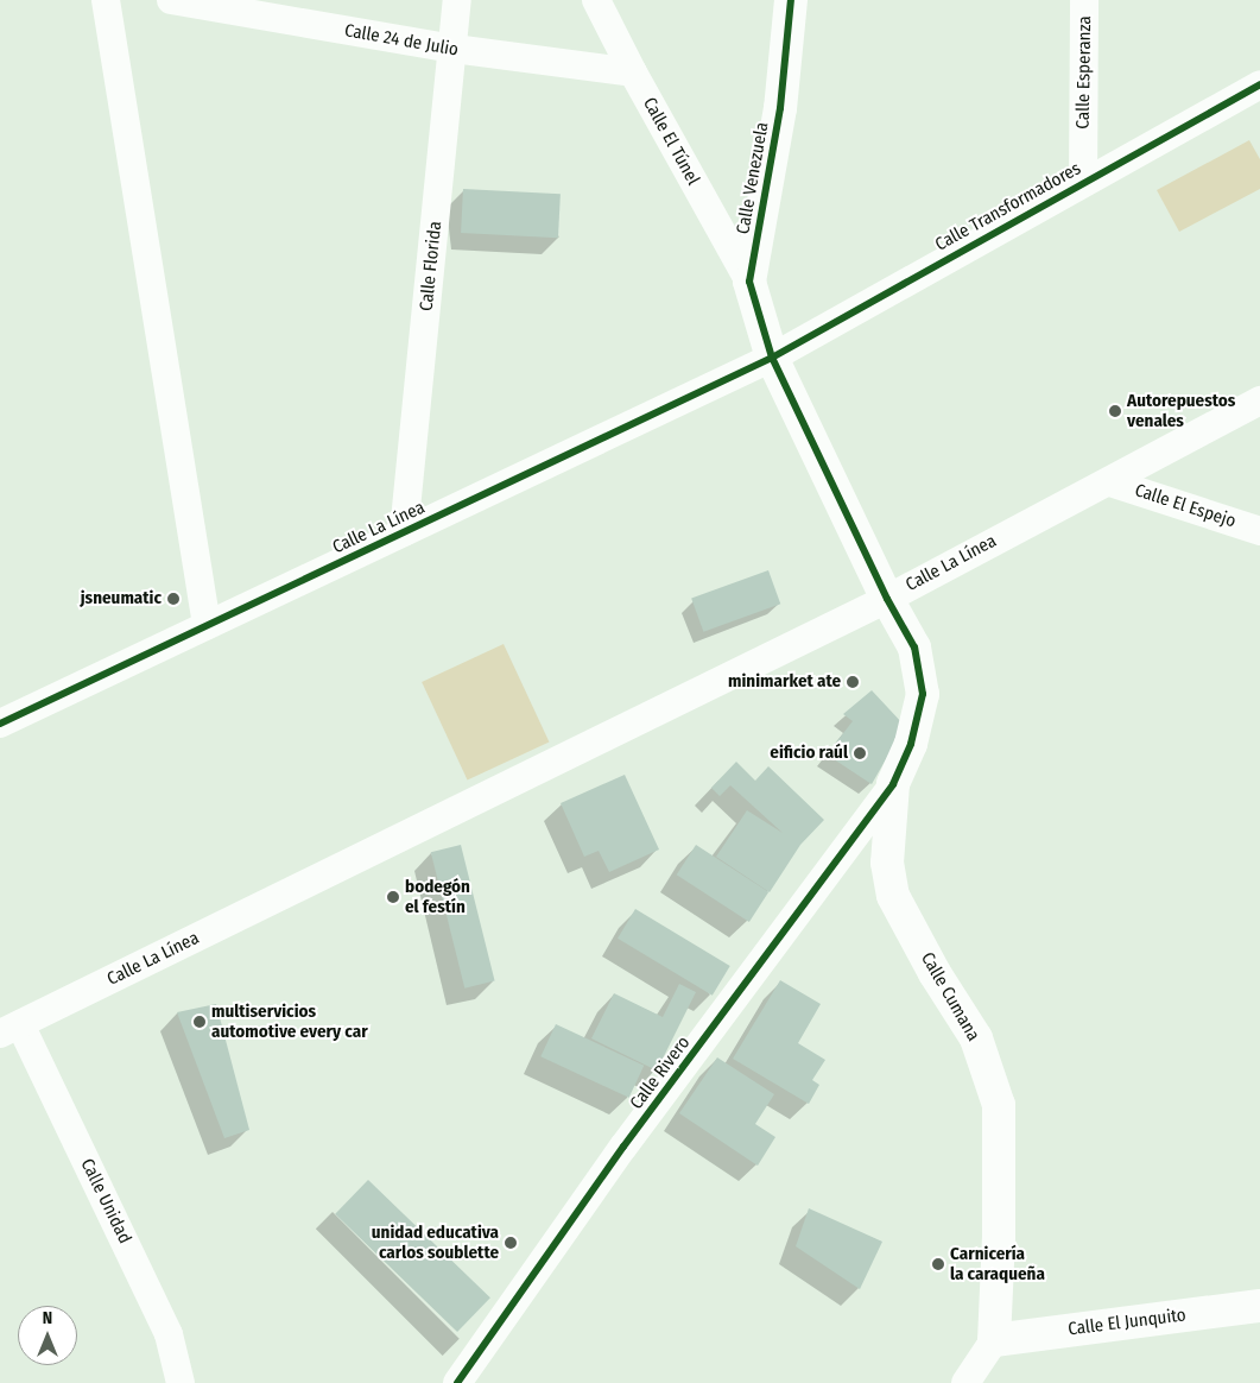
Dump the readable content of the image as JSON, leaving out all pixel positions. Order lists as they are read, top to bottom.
{
  "streets": {
    "street": [
      "Calle 24 de Julio",
      "Calle Esperanza",
      "Calle El Túnel",
      "Calle Venezuela",
      "Calle Transformadores",
      "Calle Florida",
      "Calle El Espejo",
      "Calle La Línea",
      "Calle Cumana",
      "Calle Rivero",
      "Calle Unidad",
      "Calle El Junquito"
    ]
  },
  "crossings": [
    ["Calle 24 de Julio", "Calle El Túnel"],
    ["Calle 24 de Julio", "Calle Florida"],
    ["Calle Esperanza", "Calle Transformadores"],
    ["Calle El Túnel", "Calle Venezuela"],
    ["Calle Venezuela", "Calle Transformadores"],
    ["Calle Venezuela", "Calle La Línea"],
    ["Calle Venezuela", "Calle Cumana"],
    ["Calle Transformadores", "Calle La Línea"],
    ["Calle Florida", "Calle La Línea"],
    ["Calle El Espejo", "Calle La Línea"],
    ["Calle La Línea", "Calle Cumana"],
    ["Calle La Línea", "Calle Unidad"],
    ["Calle Cumana", "Calle Rivero"],
    ["Calle Cumana", "Calle El Junquito"]
  ],
  "places": [
    "Autorepuestos venales",
    "jsneumatic",
    "minimarket ate",
    "eificio raúl",
    "bodegón el festín",
    "multiservicios automotive every car",
    "unidad educativa carlos soublette",
    "Carnicería la caraqueña"
  ],
  "north": "top"
}
